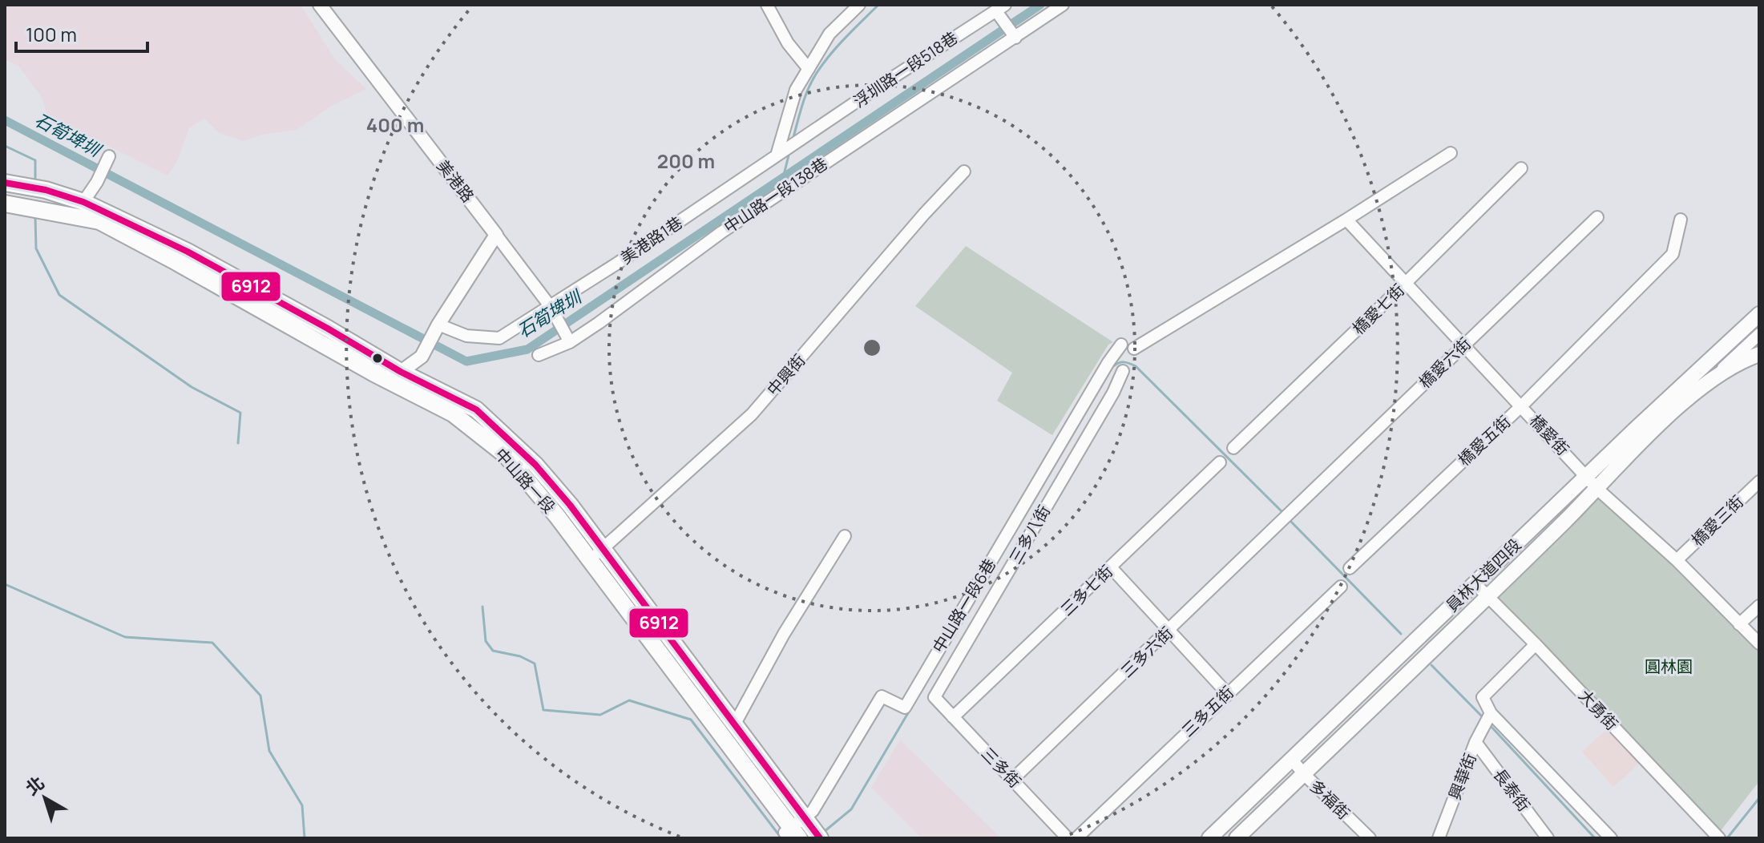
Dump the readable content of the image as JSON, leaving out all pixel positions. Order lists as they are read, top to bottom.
{
  "streets": {
    "main road": ["中山路一段", "員林大道四段"],
    "street": [
      "浮圳路一段518巷",
      "美港路",
      "中山路一段138巷",
      "美港路1巷",
      "橋愛七街",
      "橋愛六街",
      "中興街",
      "橋愛街",
      "橋愛五街",
      "橋愛三街",
      "三多八街",
      "三多七街",
      "中山路一段6巷",
      "三多六街",
      "大勇街",
      "三多五街",
      "三多街",
      "興華街",
      "長泰街",
      "多福街"
    ]
  },
  "crossings": [
    ["浮圳路一段518巷", "美港路1巷"],
    ["橋愛七街", "橋愛街"],
    ["橋愛六街", "橋愛街"],
    ["橋愛六街", "三多六街"],
    ["中興街", "中山路一段"],
    ["橋愛街", "橋愛五街"],
    ["橋愛街", "橋愛三街"],
    ["橋愛街", "員林大道四段"],
    ["中山路一段", "中山路一段6巷"],
    ["三多八街", "三多街"],
    ["員林大道四段", "大勇街"],
    ["員林大道四段", "多福街"],
    ["三多七街", "三多街"],
    ["三多六街", "三多街"],
    ["興華街", "長泰街"]
  ],
  "water": ["石筍埤圳"],
  "parks": ["圓林園"],
  "lines": ["transit line 6912"],
  "scale_bar": "100 m",
  "north": "top left",
  "rings": ["400 m", "200 m"]
}
